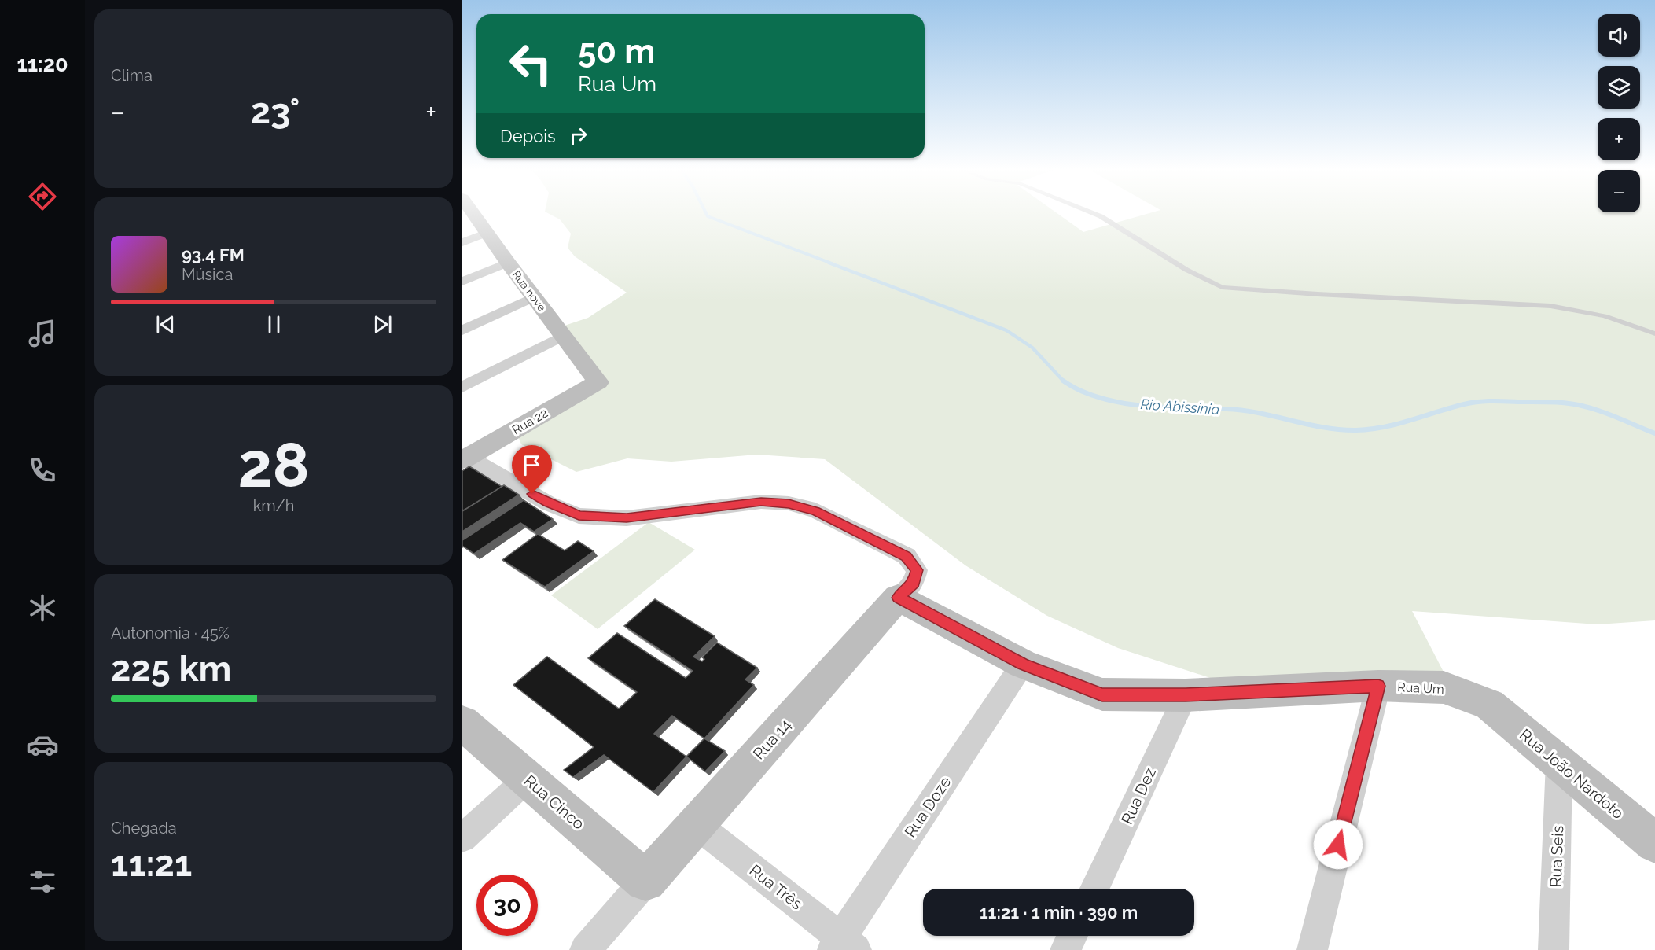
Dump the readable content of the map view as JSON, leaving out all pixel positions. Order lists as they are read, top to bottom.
{
  "streets": {
    "street": [
      "Rua nove",
      "Rua 22",
      "Rua Um",
      "Rua 14",
      "Rua João Nardoto",
      "Rua Dez",
      "Rua Cinco",
      "Rua Doze",
      "Rua Seis",
      "Rua Três"
    ]
  },
  "crossings": [
    ["Rua nove", "Rua 22"],
    ["Rua Um", "Rua 14"],
    ["Rua Um", "Rua João Nardoto"],
    ["Rua Um", "Rua Dez"],
    ["Rua Um", "Rua Doze"],
    ["Rua 14", "Rua Cinco"],
    ["Rua 14", "Rua Três"],
    ["Rua João Nardoto", "Rua Seis"],
    ["Rua Doze", "Rua Três"]
  ],
  "water": ["Rio Abissínia"],
  "page": {
    "tabs": "11:20",
    "tile": [
      "Clima",
      ["28", "km/h"],
      ["Autonomia · 45%", "225 km"],
      ["Chegada", "11:21"]
    ],
    "map_buttons": ["+", "−"],
    "turn": ["50 m", "Rua Um"],
    "heat": ["−", "23°", "+"],
    "then": "Depois",
    "song": ["93.4 FM", "Música"],
    "limit": "30",
    "trip": "11:21 · 1 min · 390 m"
  }
}
